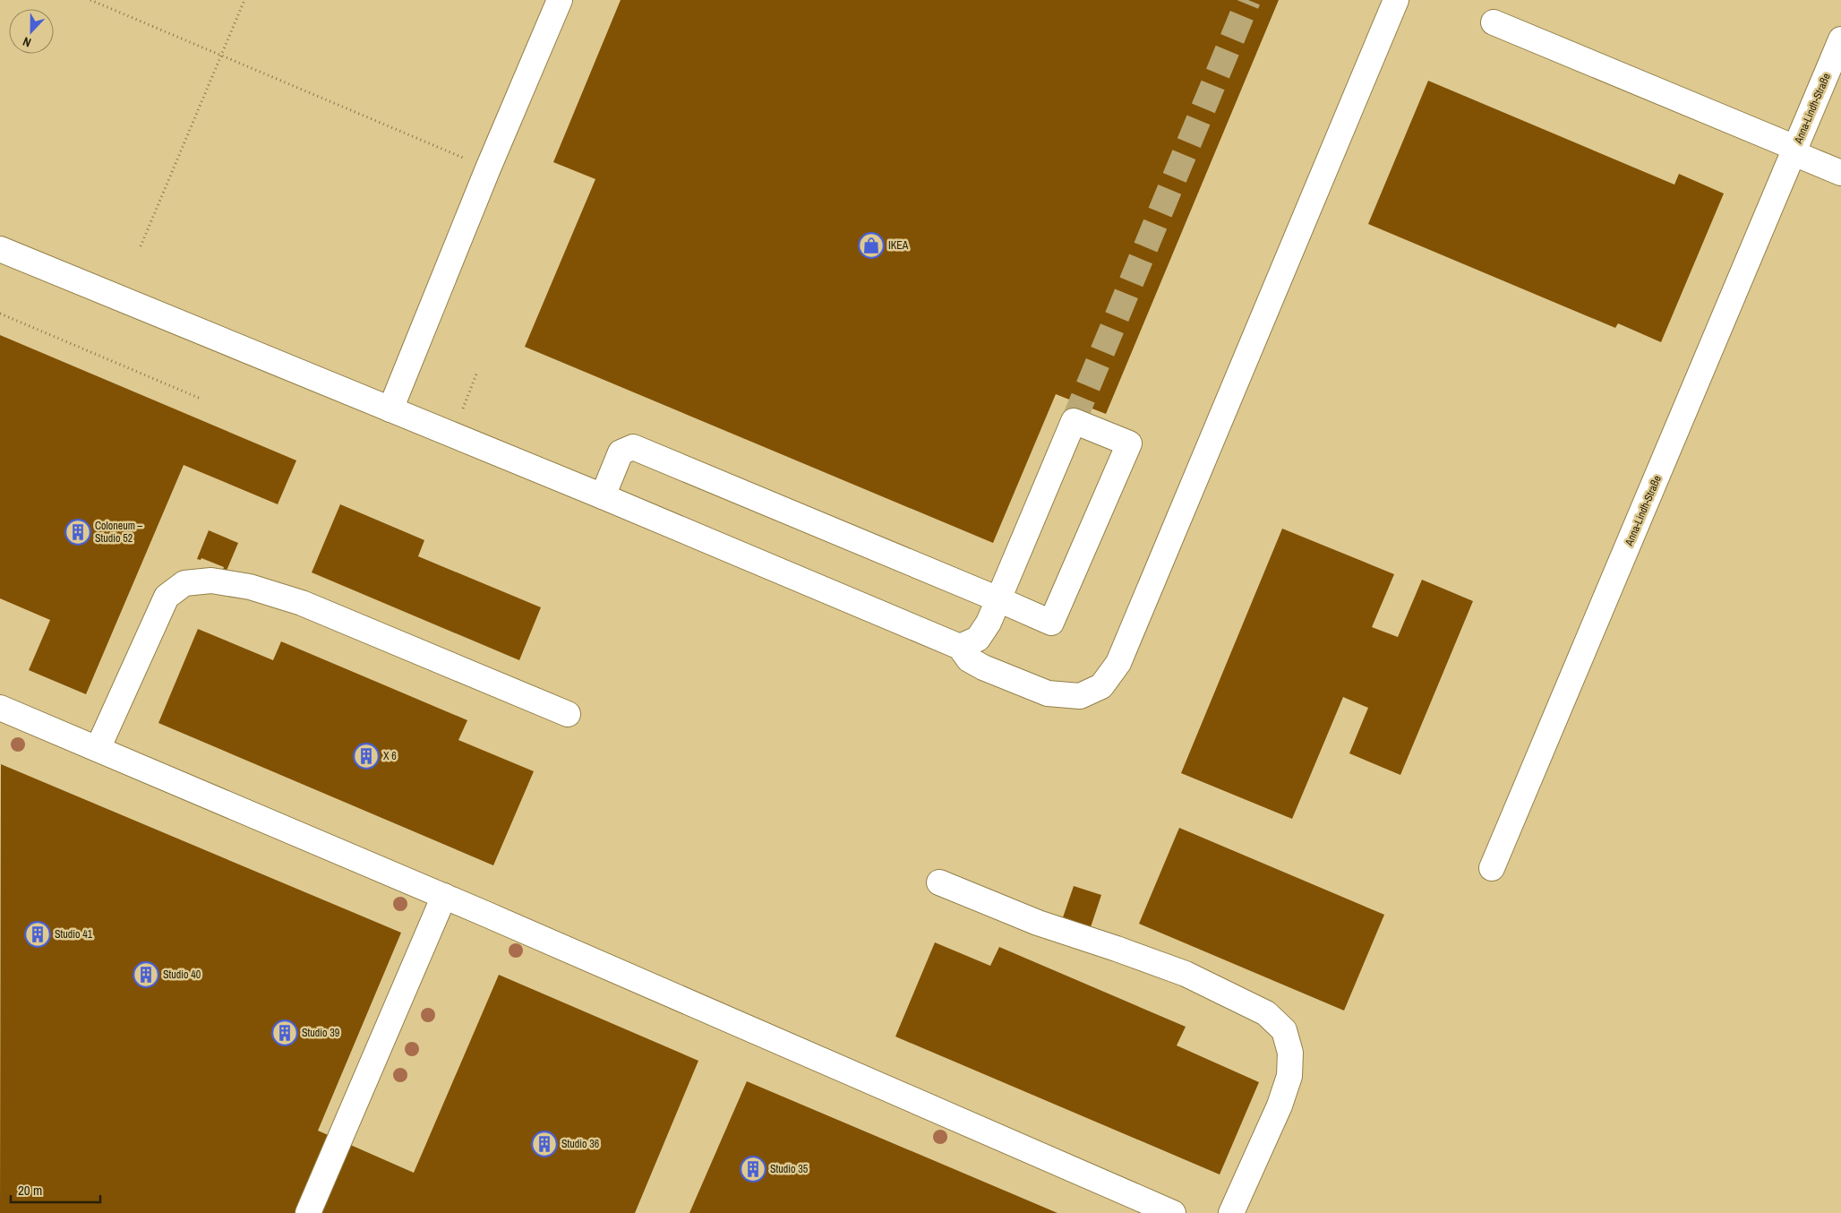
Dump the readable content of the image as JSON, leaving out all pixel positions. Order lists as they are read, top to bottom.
{
  "streets": {
    "street": ["Anna-Lindh-Straße"]
  },
  "places": {
    "shop": ["IKEA"],
    "building": [
      "Coloneum – Studio 52",
      "X 6",
      "Studio 41",
      "Studio 40",
      "Studio 39",
      "Studio 36",
      "Studio 35"
    ]
  },
  "scale_bar": "20 m",
  "north": "bottom"
}
